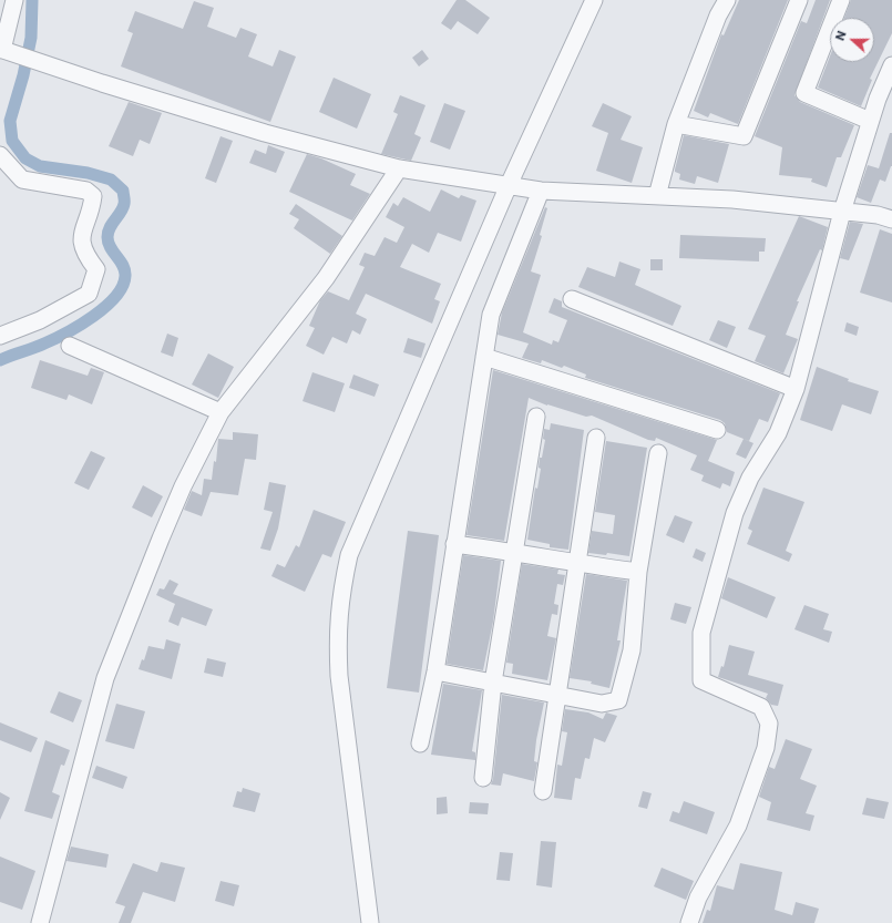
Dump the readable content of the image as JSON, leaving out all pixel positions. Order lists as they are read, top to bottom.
{
  "north": "left"
}
